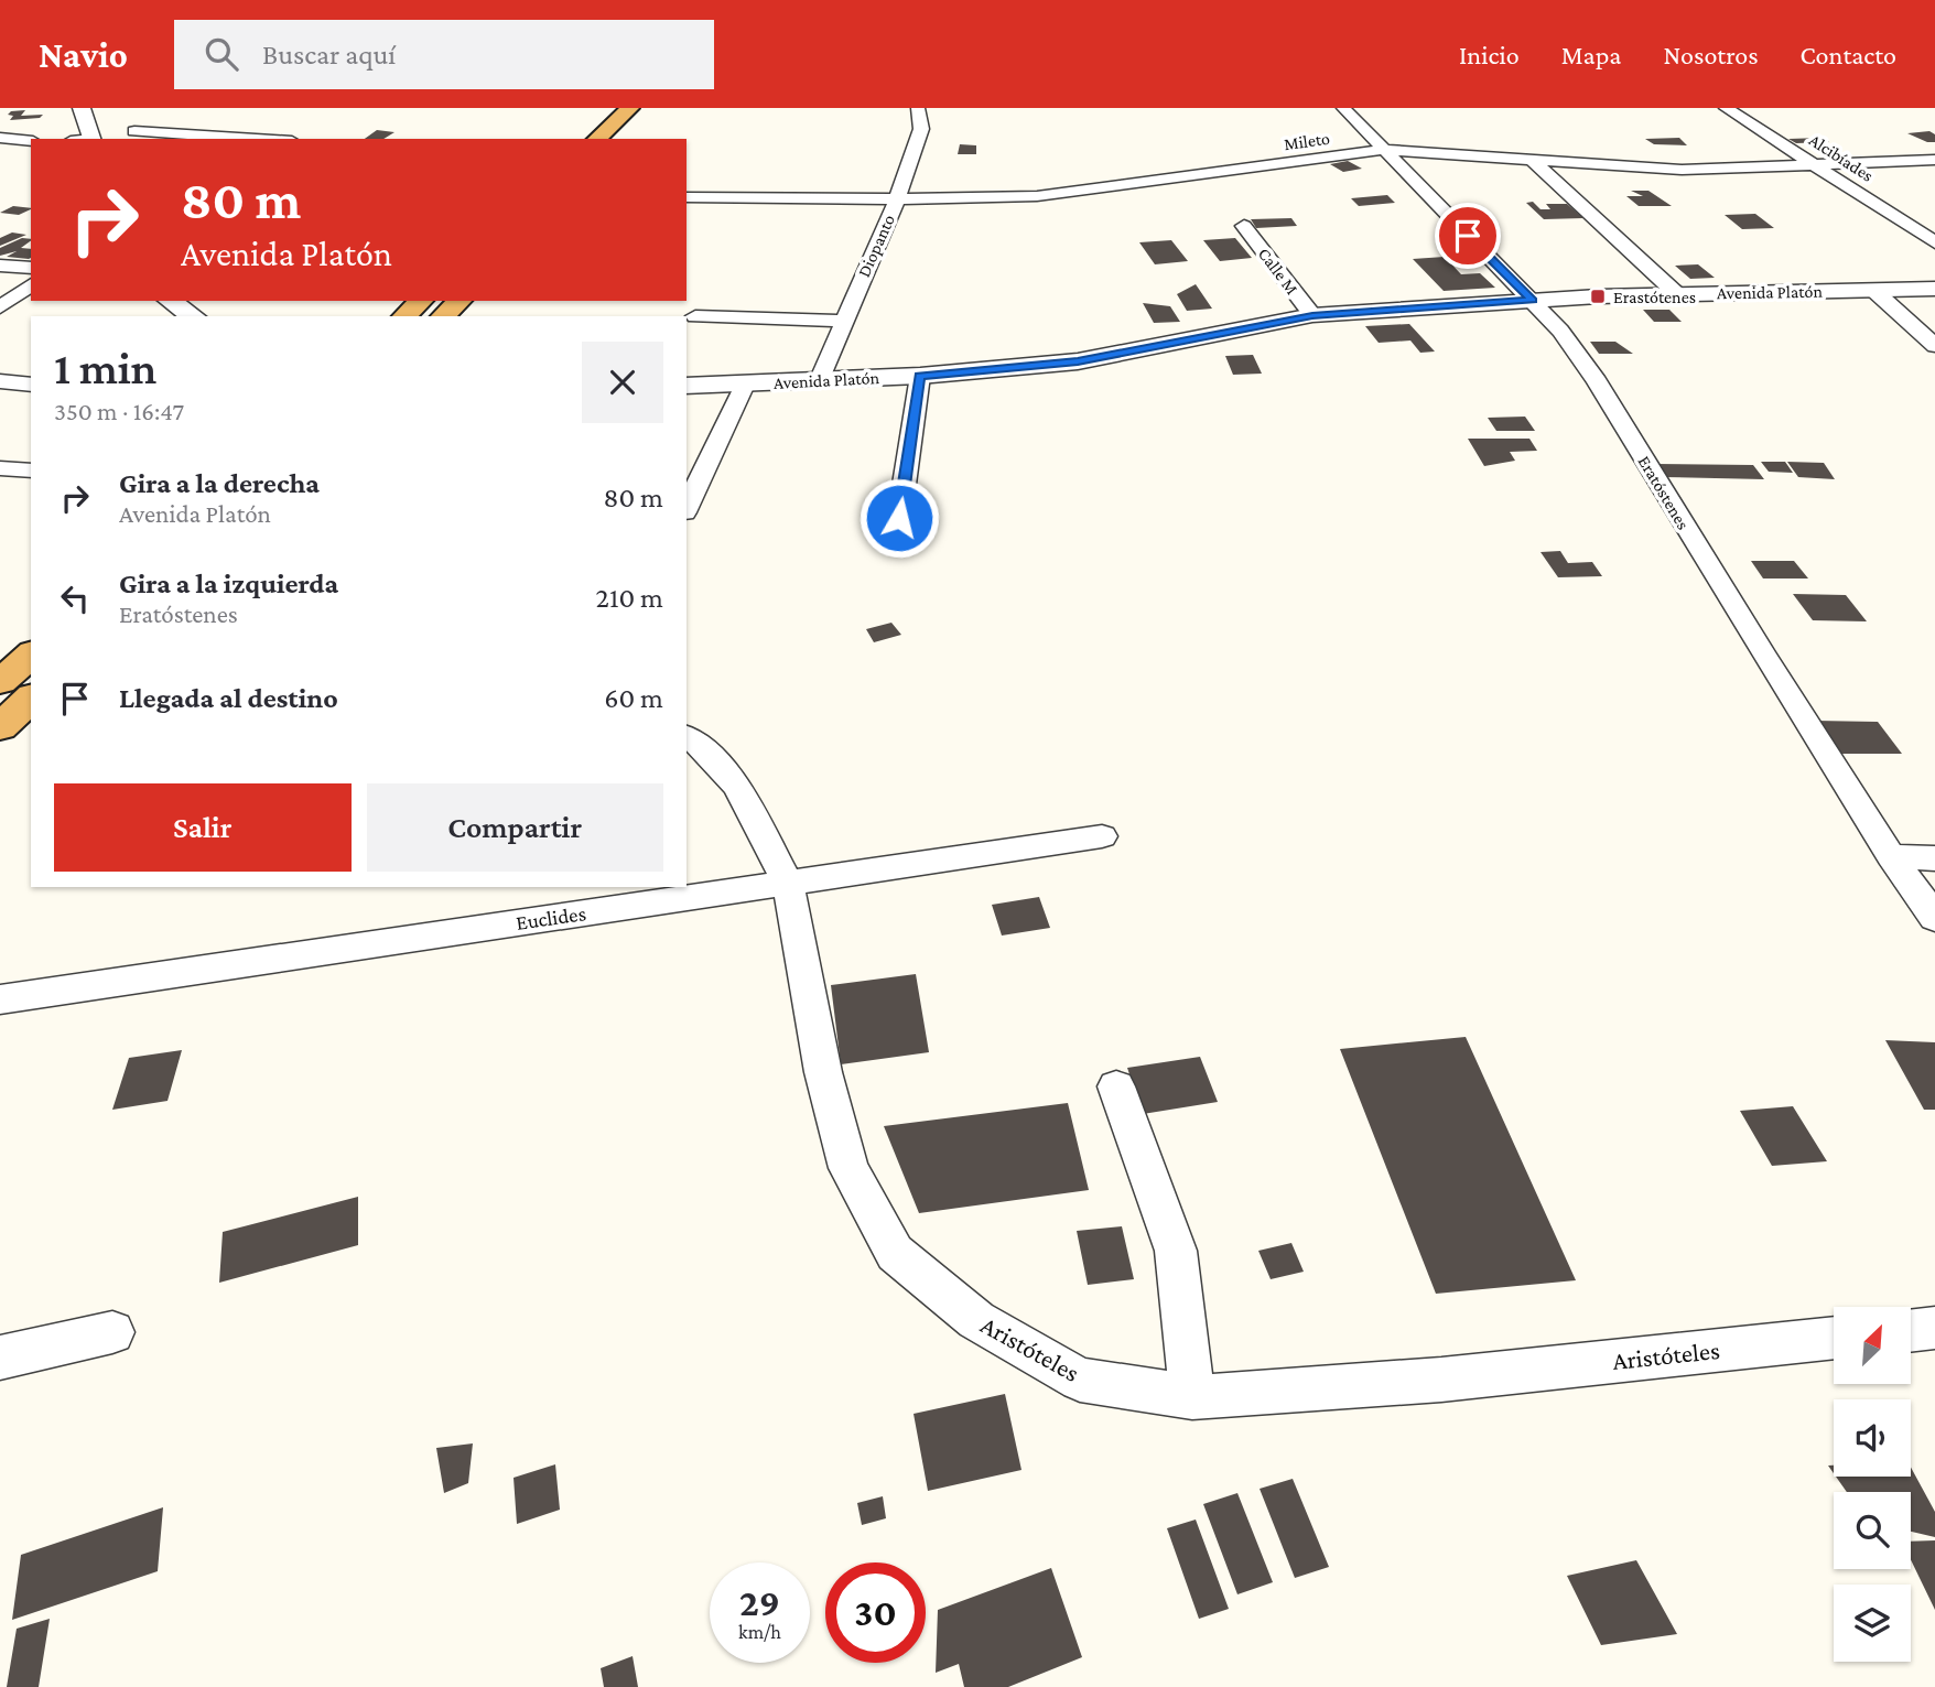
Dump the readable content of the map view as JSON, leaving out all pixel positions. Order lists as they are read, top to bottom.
{
  "streets": {
    "street": [
      "Mileto",
      "Alcibíades",
      "Diopanto",
      "Calle M",
      "Avenida Platón",
      "Eratóstenes",
      "Euclides",
      "Aristóteles"
    ]
  },
  "crossings": [
    ["Mileto", "Alcibíades"],
    ["Mileto", "Diopanto"],
    ["Mileto", "Eratóstenes"],
    ["Diopanto", "Avenida Platón"],
    ["Calle M", "Avenida Platón"],
    ["Avenida Platón", "Eratóstenes"],
    ["Euclides", "Aristóteles"]
  ],
  "places": {
    "transit": ["Erastótenes"]
  },
  "north": "top right",
  "page": {
    "header": "Navio",
    "search": "Buscar aquí",
    "nav": [
      "Inicio",
      "Mapa",
      "Nosotros",
      "Contacto"
    ],
    "turn": ["80 m", "Avenida Platón"],
    "heading": ["1 min", "350 m · 16:47"],
    "list": [
      {
        "name": "Gira a la derecha",
        "note": "Avenida Platón",
        "value": "80 m"
      },
      {
        "name": "Gira a la izquierda",
        "note": "Eratóstenes",
        "value": "210 m"
      },
      {
        "name": "Llegada al destino",
        "value": "60 m"
      }
    ],
    "buttons": ["Salir", "Compartir"],
    "speed": "29 km/h",
    "limit": "30"
  }
}
